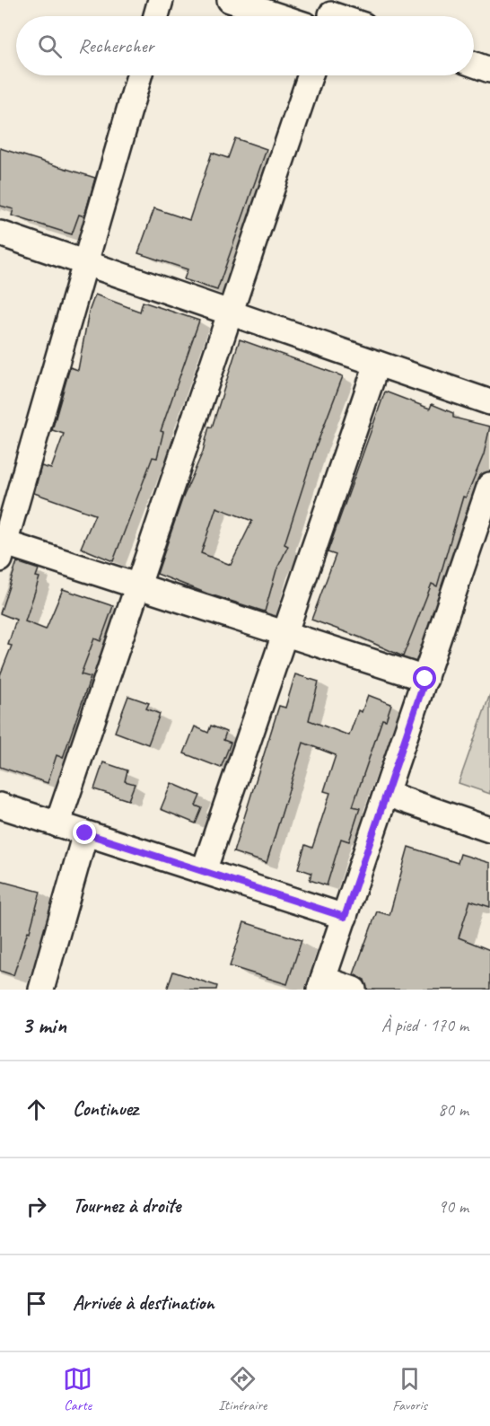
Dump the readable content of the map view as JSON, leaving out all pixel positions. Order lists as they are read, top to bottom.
{
  "page": {
    "search": "Rechercher",
    "heading": ["3 min", "À pied · 170 m"],
    "list": [
      ["Continuez", "80 m"],
      ["Tournez à droite", "90 m"],
      "Arrivée à destination"
    ],
    "nav": ["Carte", "Itinéraire", "Favoris"]
  }
}
